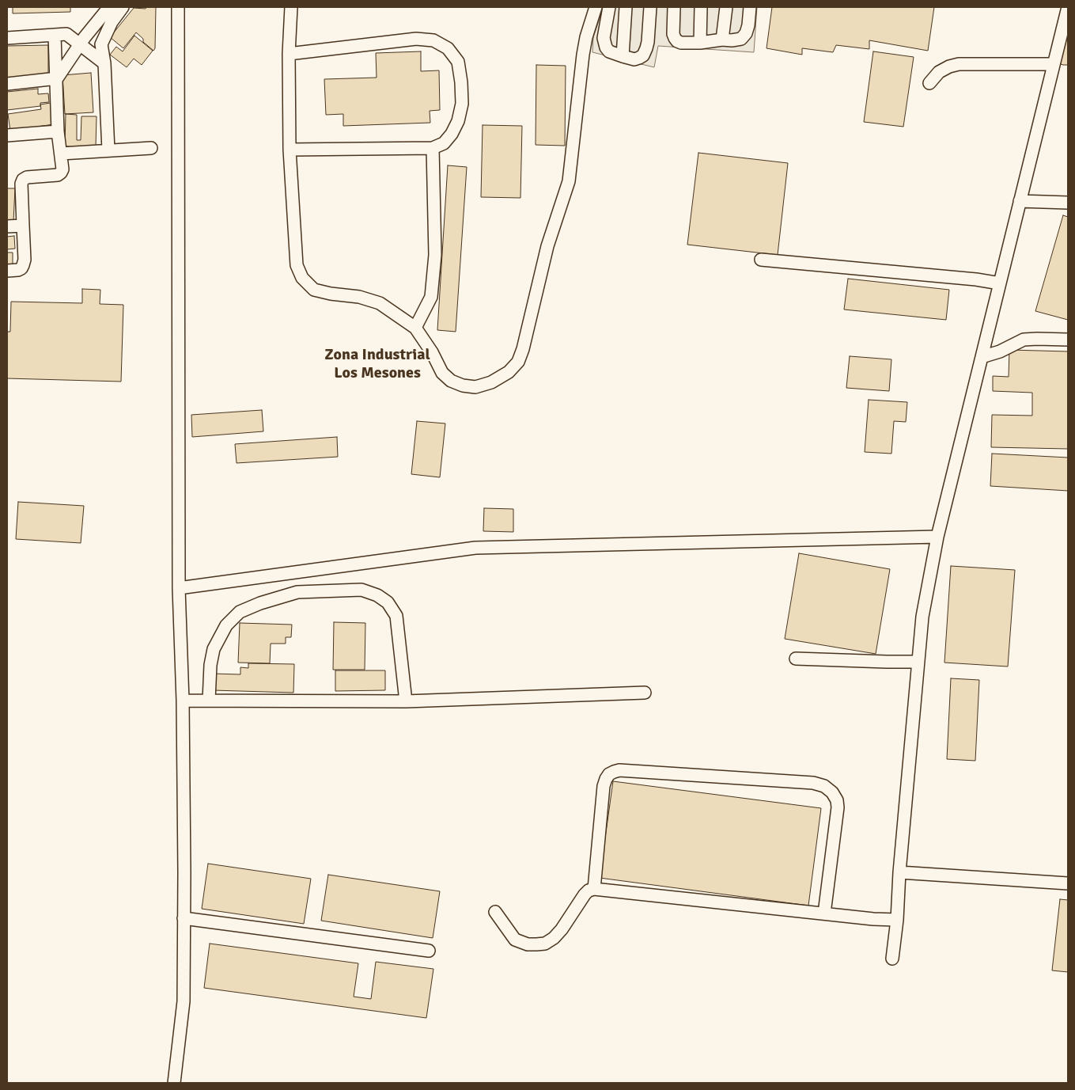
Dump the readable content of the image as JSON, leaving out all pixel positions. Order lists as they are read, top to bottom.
{
  "districts": ["Zona Industrial Los Mesones"]
}
